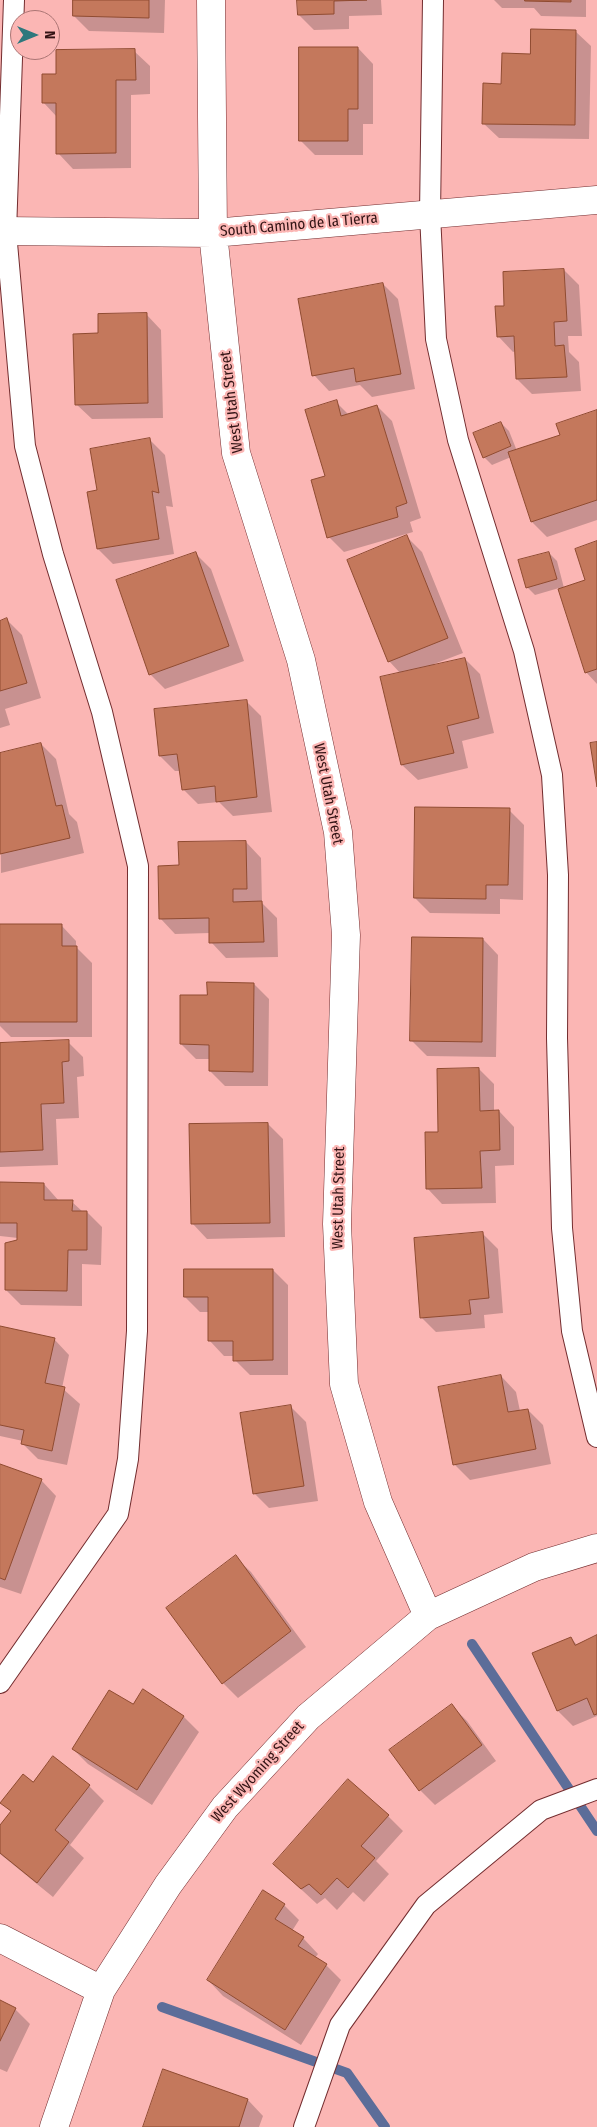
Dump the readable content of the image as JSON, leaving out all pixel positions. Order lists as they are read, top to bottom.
{
  "streets": {
    "street": ["South Camino de la Tierra", "West Utah Street", "West Wyoming Street"]
  },
  "crossings": [
    ["South Camino de la Tierra", "West Utah Street"],
    ["West Utah Street", "West Wyoming Street"]
  ],
  "north": "right"
}
